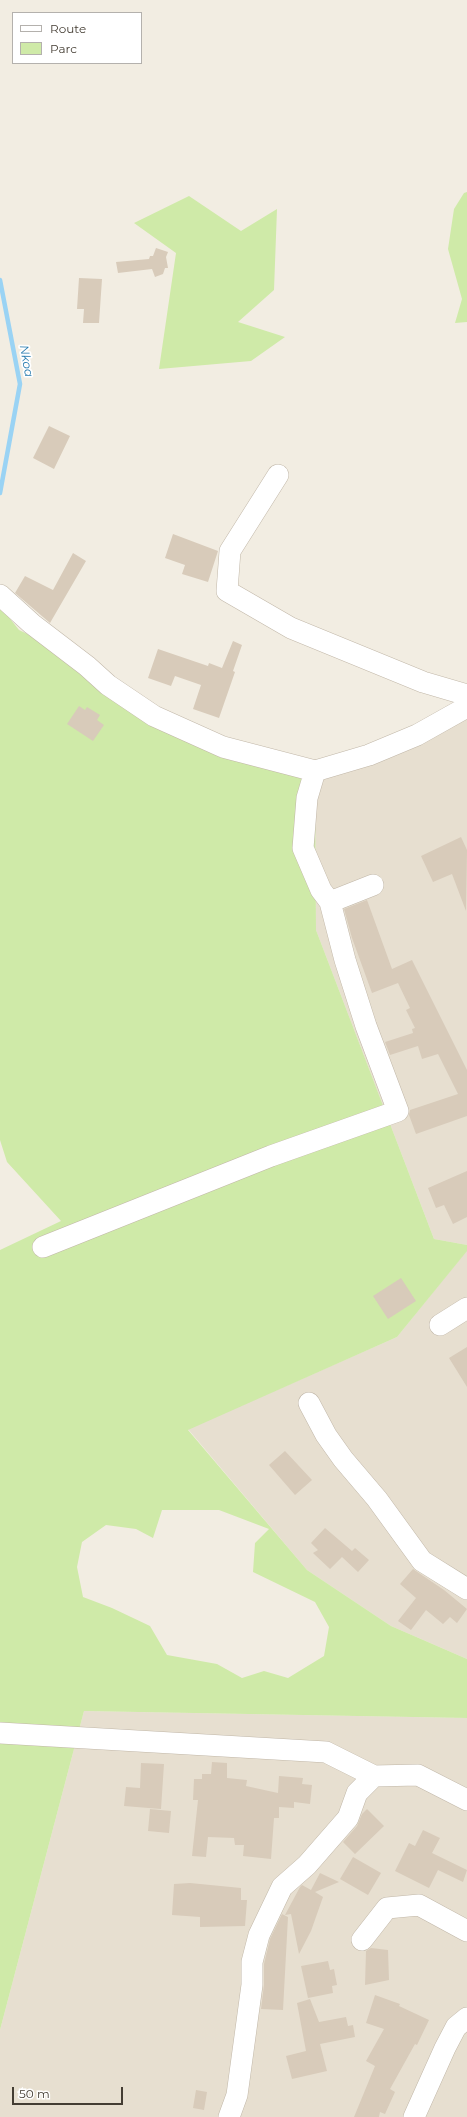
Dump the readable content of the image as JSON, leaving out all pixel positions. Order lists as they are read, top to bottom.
{
  "water": ["Nkoa"],
  "legend": ["Route", "Parc"],
  "scale_bar": "50 m"
}
